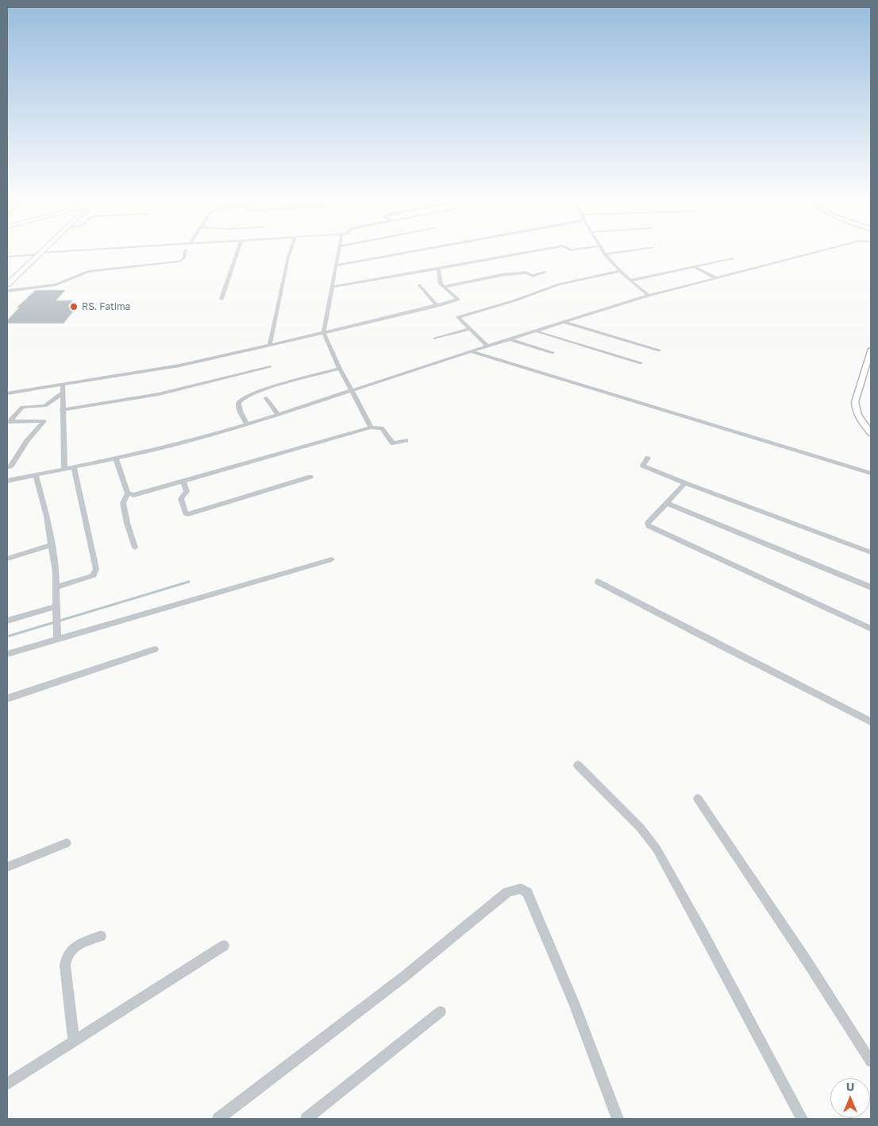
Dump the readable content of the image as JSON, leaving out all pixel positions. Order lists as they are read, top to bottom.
{
  "places": ["RS. Fatima"],
  "north": "top"
}
